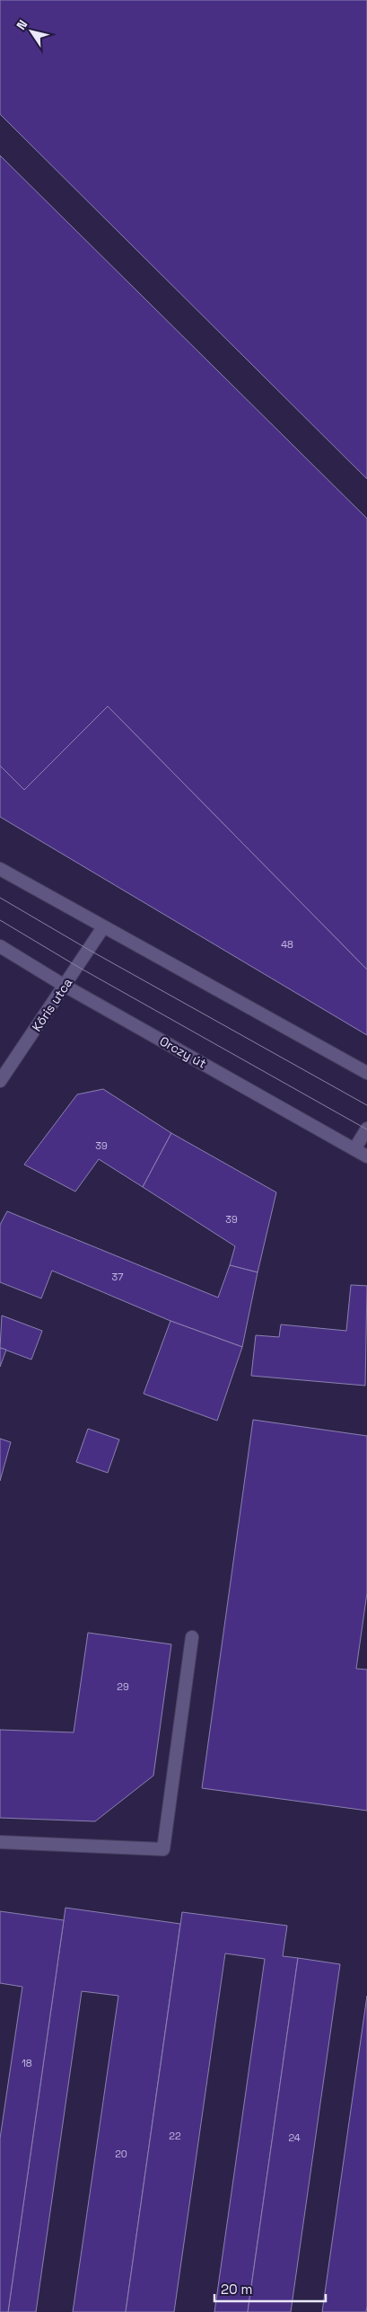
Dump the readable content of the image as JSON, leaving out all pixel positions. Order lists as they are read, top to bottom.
{
  "streets": {
    "street": ["Kőris utca", "Orczy út"]
  },
  "crossings": [
    ["Kőris utca", "Orczy út"]
  ],
  "house_numbers": [
    "48",
    "39",
    "39",
    "37",
    "29",
    "18",
    "22",
    "24",
    "20"
  ],
  "scale_bar": "20 m",
  "north": "top left"
}
